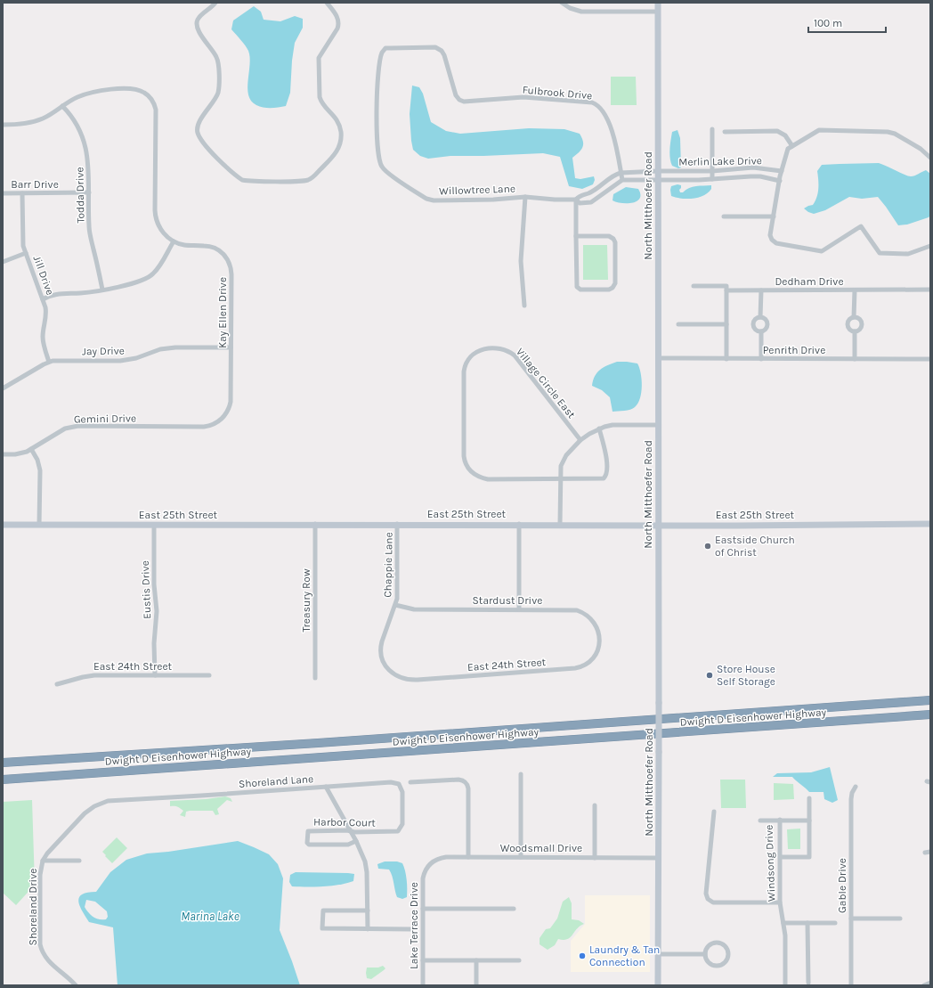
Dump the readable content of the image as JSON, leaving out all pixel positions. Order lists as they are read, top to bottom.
{
  "streets": {
    "highway": ["Dwight D Eisenhower Highway"],
    "main road": ["North Mitthoefer Road", "East 25th Street"],
    "street": [
      "Fulbrook Drive",
      "Merlin Lake Drive",
      "Barr Drive",
      "Willowtree Lane",
      "Todda Drive",
      "Jill Drive",
      "Dedham Drive",
      "Kay Ellen Drive",
      "Penrith Drive",
      "Jay Drive",
      "Village Circle East",
      "Gemini Drive",
      "Chappie Lane",
      "Eustis Drive",
      "Treasury Row",
      "Stardust Drive",
      "East 24th Street",
      "Shoreland Lane",
      "Harbor Court",
      "Woodsmall Drive",
      "Windsong Drive",
      "Gable Drive",
      "Shoreland Drive",
      "Lake Terrace Drive"
    ]
  },
  "crossings": [
    ["Fulbrook Drive", "Willowtree Lane"],
    ["Merlin Lake Drive", "Willowtree Lane"],
    ["Merlin Lake Drive", "North Mitthoefer Road"],
    ["Barr Drive", "Todda Drive"],
    ["Barr Drive", "Jill Drive"],
    ["Willowtree Lane", "North Mitthoefer Road"],
    ["North Mitthoefer Road", "Penrith Drive"],
    ["North Mitthoefer Road", "East 25th Street"],
    ["North Mitthoefer Road", "Woodsmall Drive"],
    ["Jill Drive", "Jay Drive"],
    ["Kay Ellen Drive", "Jay Drive"],
    ["Kay Ellen Drive", "Gemini Drive"],
    ["East 25th Street", "Chappie Lane"],
    ["East 25th Street", "Eustis Drive"],
    ["East 25th Street", "Treasury Row"],
    ["Chappie Lane", "Stardust Drive"],
    ["Chappie Lane", "East 24th Street"],
    ["Eustis Drive", "East 24th Street"],
    ["Stardust Drive", "East 24th Street"],
    ["Shoreland Lane", "Harbor Court"],
    ["Shoreland Lane", "Shoreland Drive"],
    ["Woodsmall Drive", "Lake Terrace Drive"]
  ],
  "water": ["Marina Lake"],
  "places": ["Eastside Church of Christ", "Store House Self Storage", "Laundry & Tan Connection"],
  "scale_bar": "100 m"
}
